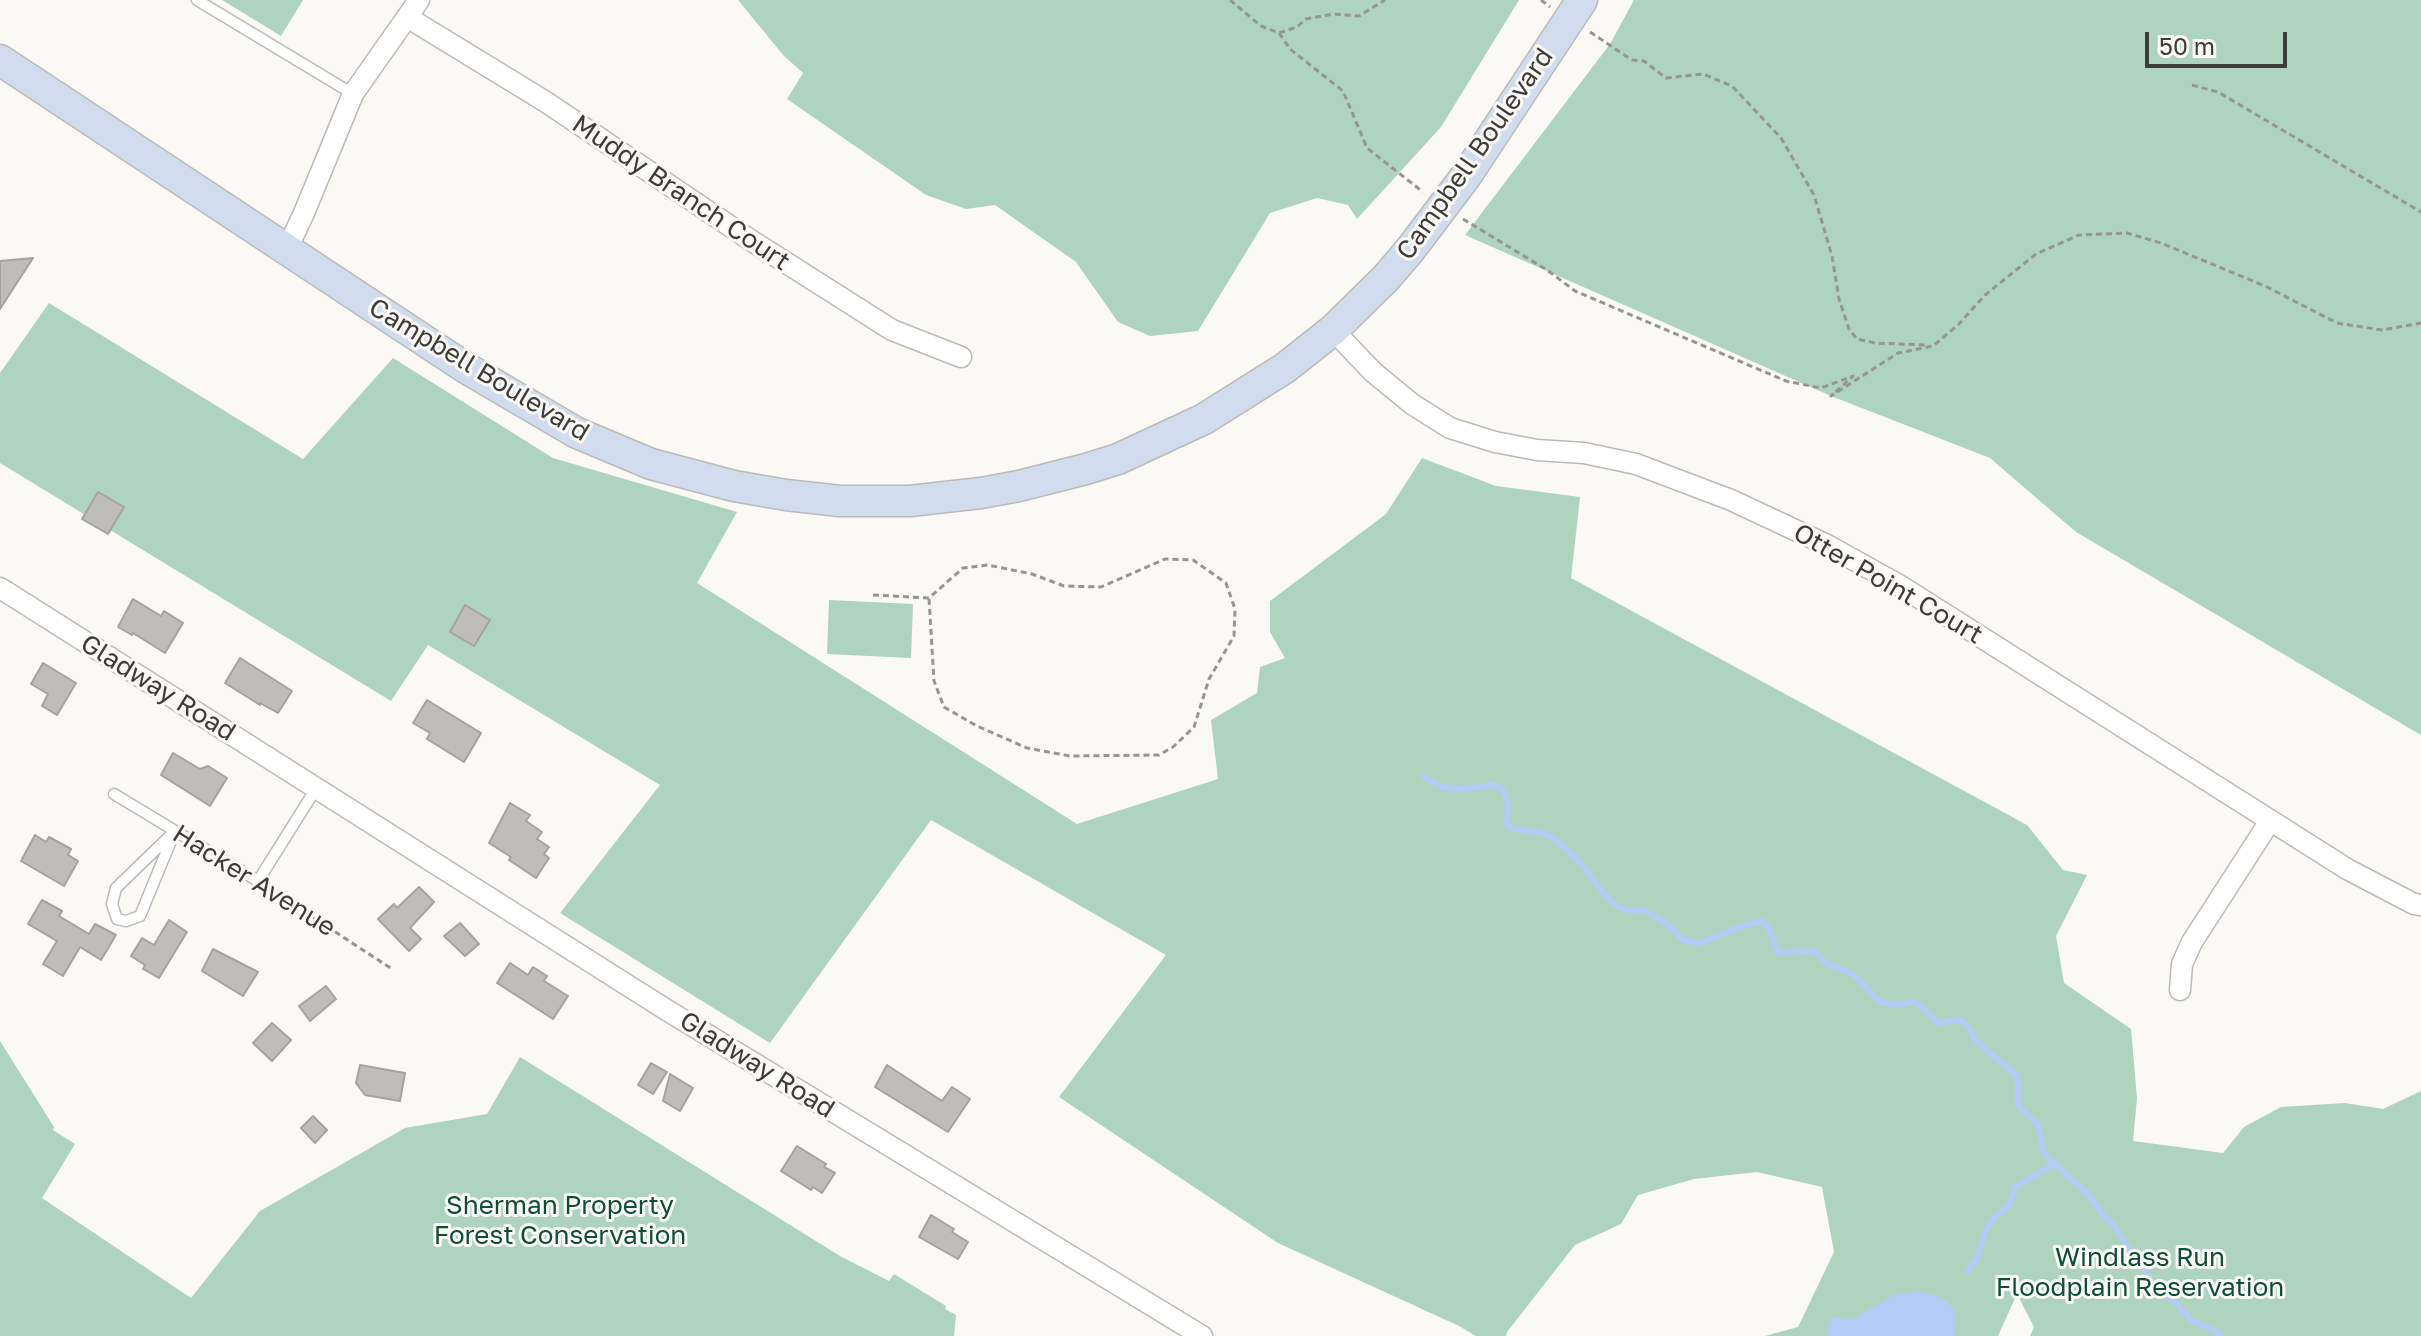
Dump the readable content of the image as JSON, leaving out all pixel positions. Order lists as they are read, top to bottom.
{
  "streets": {
    "street": [
      "Campbell Boulevard",
      "Muddy Branch Court",
      "Otter Point Court",
      "Gladway Road"
    ],
    "lane": ["Hacker Avenue"]
  },
  "crossings": [
    ["Campbell Boulevard", "Otter Point Court"]
  ],
  "parks": ["Sherman Property Forest Conservation", "Windlass Run Floodplain Reservation"],
  "scale_bar": "50 m"
}
